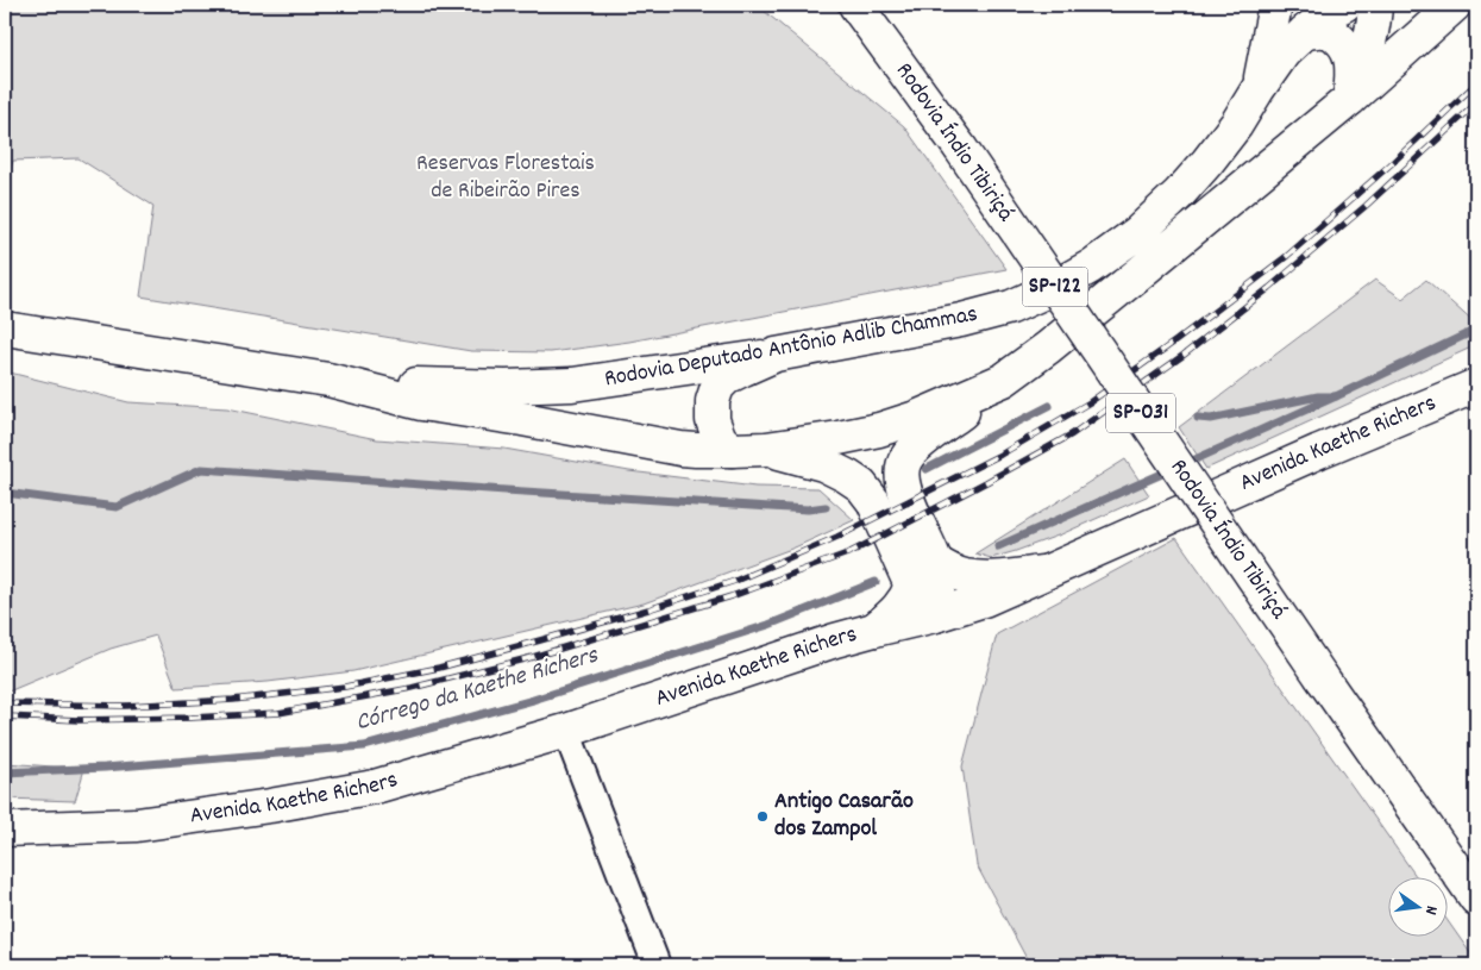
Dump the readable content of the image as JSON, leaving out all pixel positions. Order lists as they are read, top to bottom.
{
  "streets": {
    "main road": [
      "Rodovia Índio Tibiriçá",
      "SP-122",
      "Rodovia Deputado Antônio Adlib Chammas",
      "SP-031",
      "Avenida Kaethe Richers"
    ]
  },
  "water": ["Córrego da Kaethe Richers"],
  "parks": ["Reservas Florestais de Ribeirão Pires"],
  "places": ["Antigo Casarão dos Zampol"],
  "north": "right"
}
